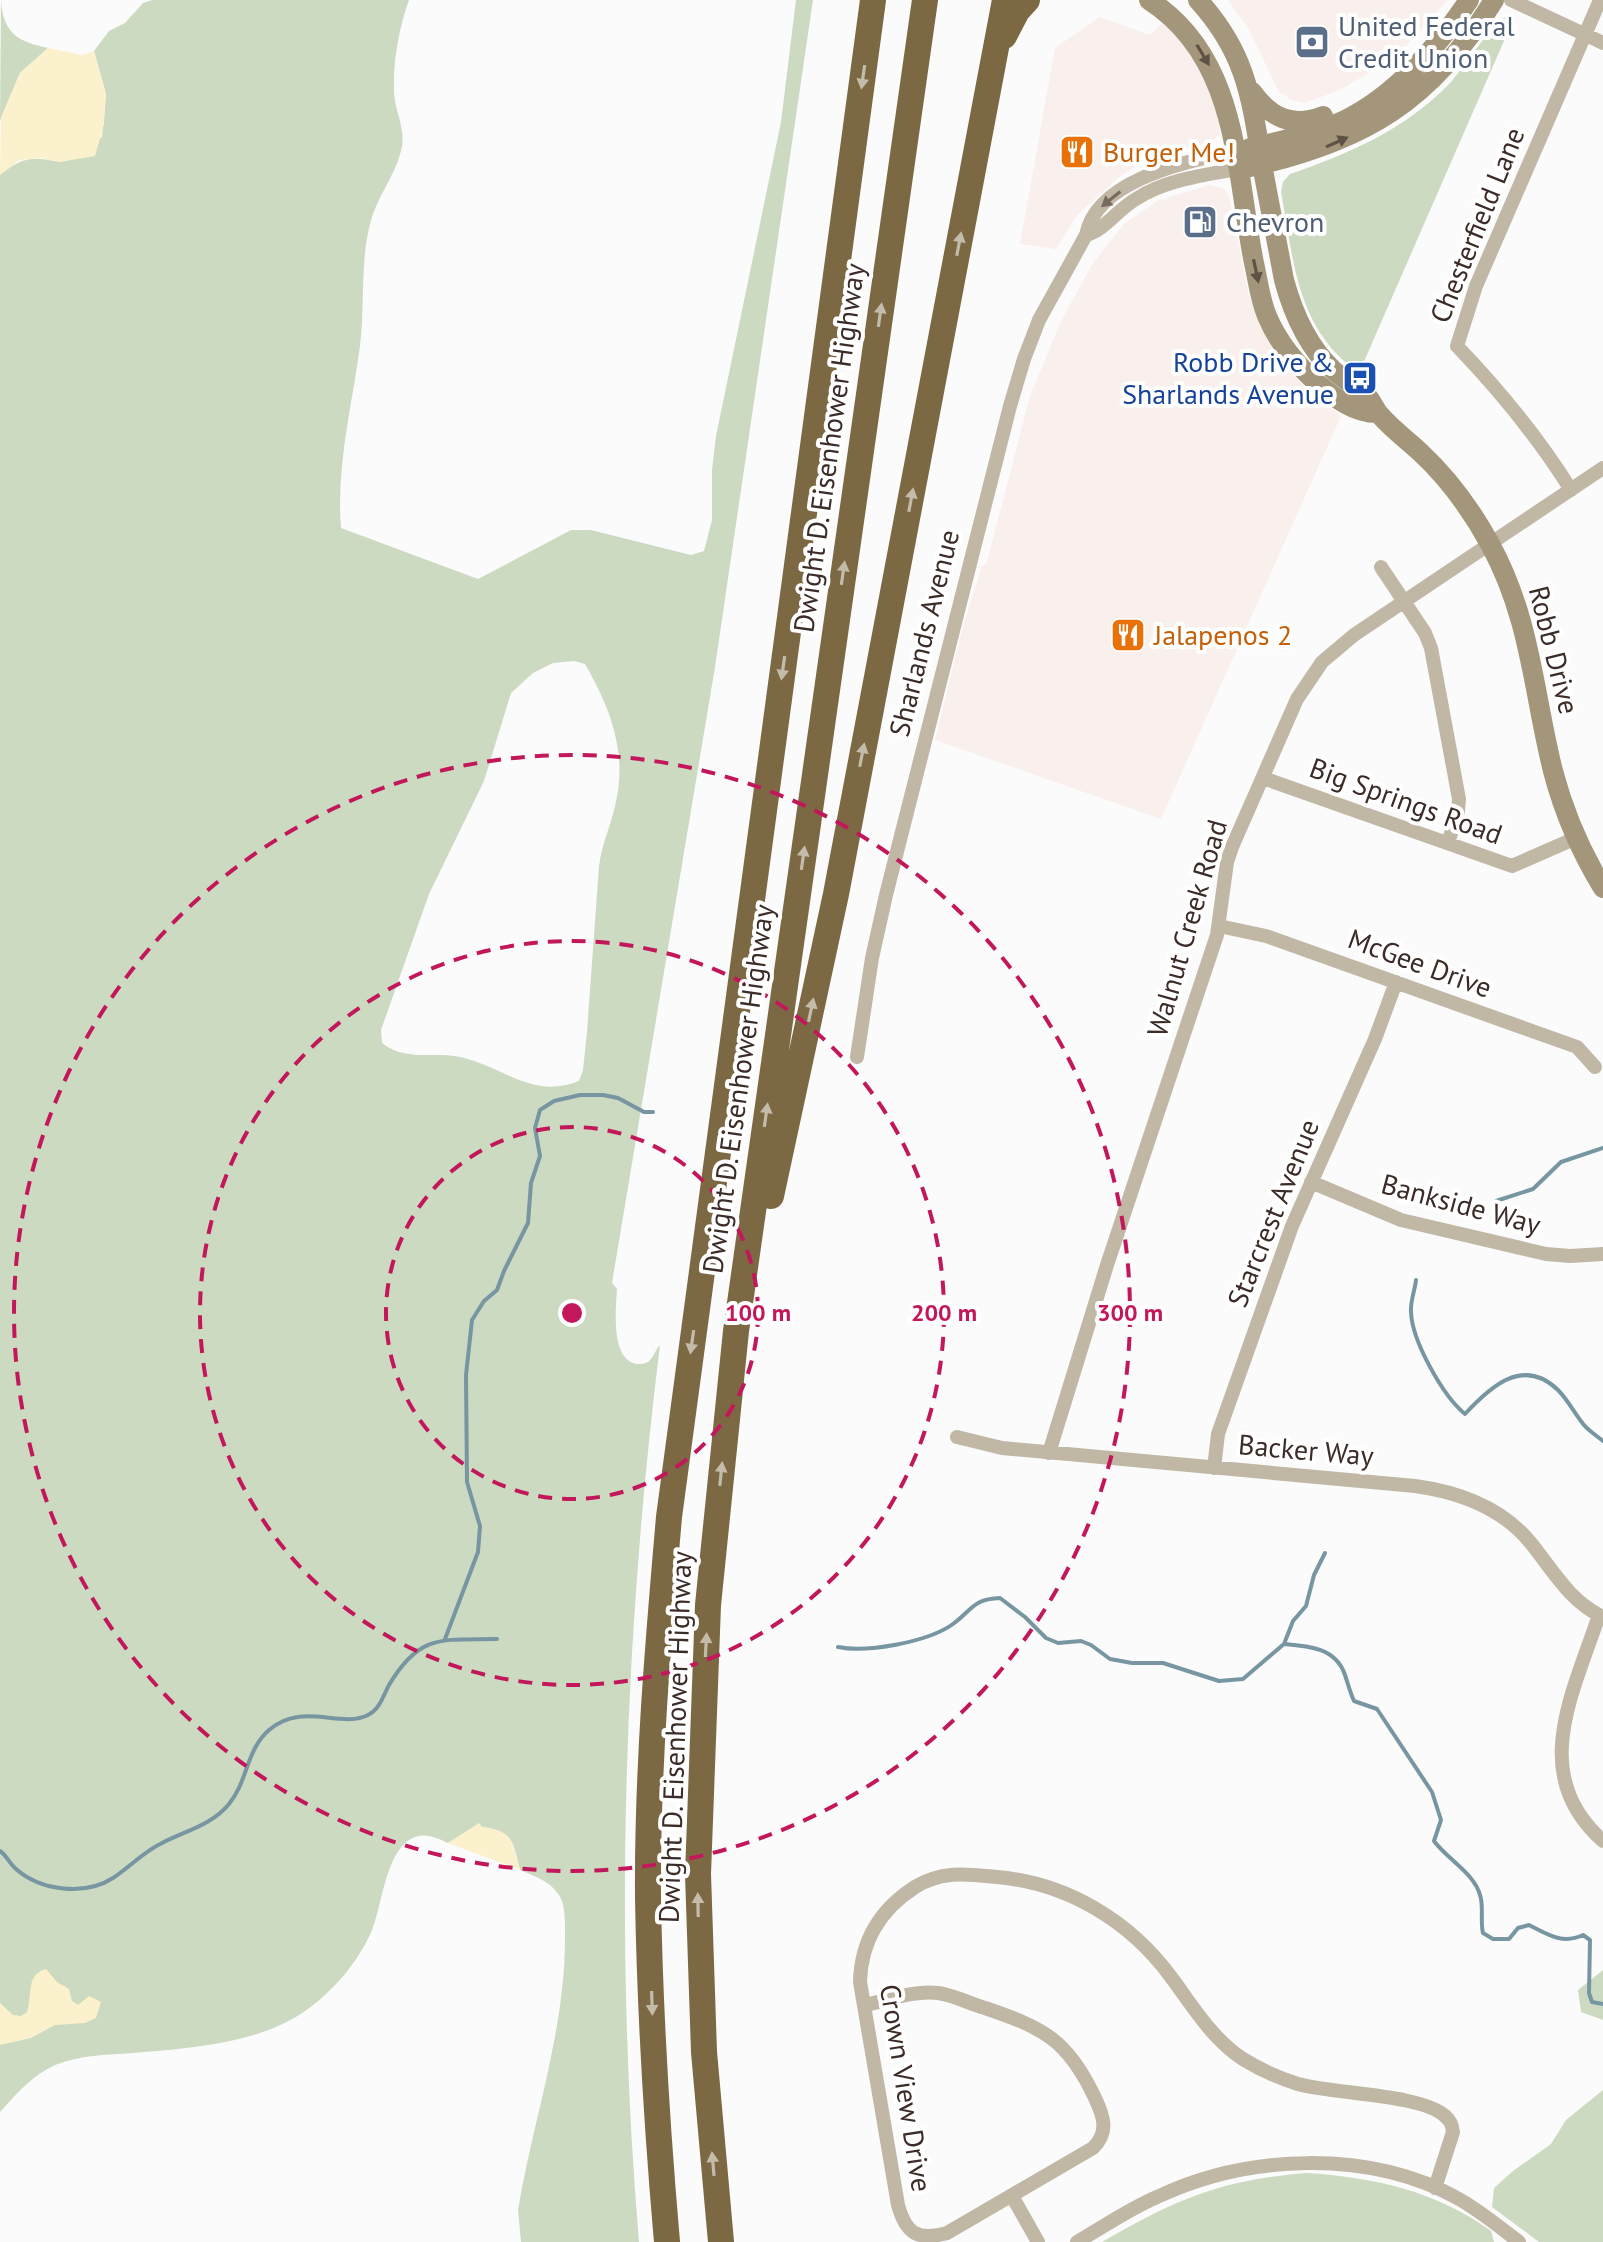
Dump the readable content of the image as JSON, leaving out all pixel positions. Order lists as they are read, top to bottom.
{
  "streets": {
    "highway": ["Dwight D. Eisenhower Highway"],
    "main road": ["Sharlands Avenue", "Robb Drive"],
    "street": [
      "Chesterfield Lane",
      "Big Springs Road",
      "Walnut Creek Road",
      "McGee Drive",
      "Bankside Way",
      "Starcrest Avenue",
      "Backer Way",
      "Crown View Drive"
    ]
  },
  "crossings": [
    ["Chesterfield Lane", "Walnut Creek Road"],
    ["Sharlands Avenue", "Robb Drive"],
    ["Robb Drive", "Big Springs Road"],
    ["Robb Drive", "Walnut Creek Road"],
    ["Big Springs Road", "Walnut Creek Road"],
    ["Walnut Creek Road", "McGee Drive"],
    ["Walnut Creek Road", "Backer Way"],
    ["McGee Drive", "Starcrest Avenue"],
    ["Bankside Way", "Starcrest Avenue"],
    ["Starcrest Avenue", "Backer Way"]
  ],
  "places": {
    "bank": ["United Federal Credit Union"],
    "restaurant": ["Burger Me!", "Jalapenos 2"],
    "fuel station": ["Chevron"],
    "bus stop": ["Robb Drive & Sharlands Avenue"]
  },
  "rings": ["100 m", "200 m", "300 m"]
}
